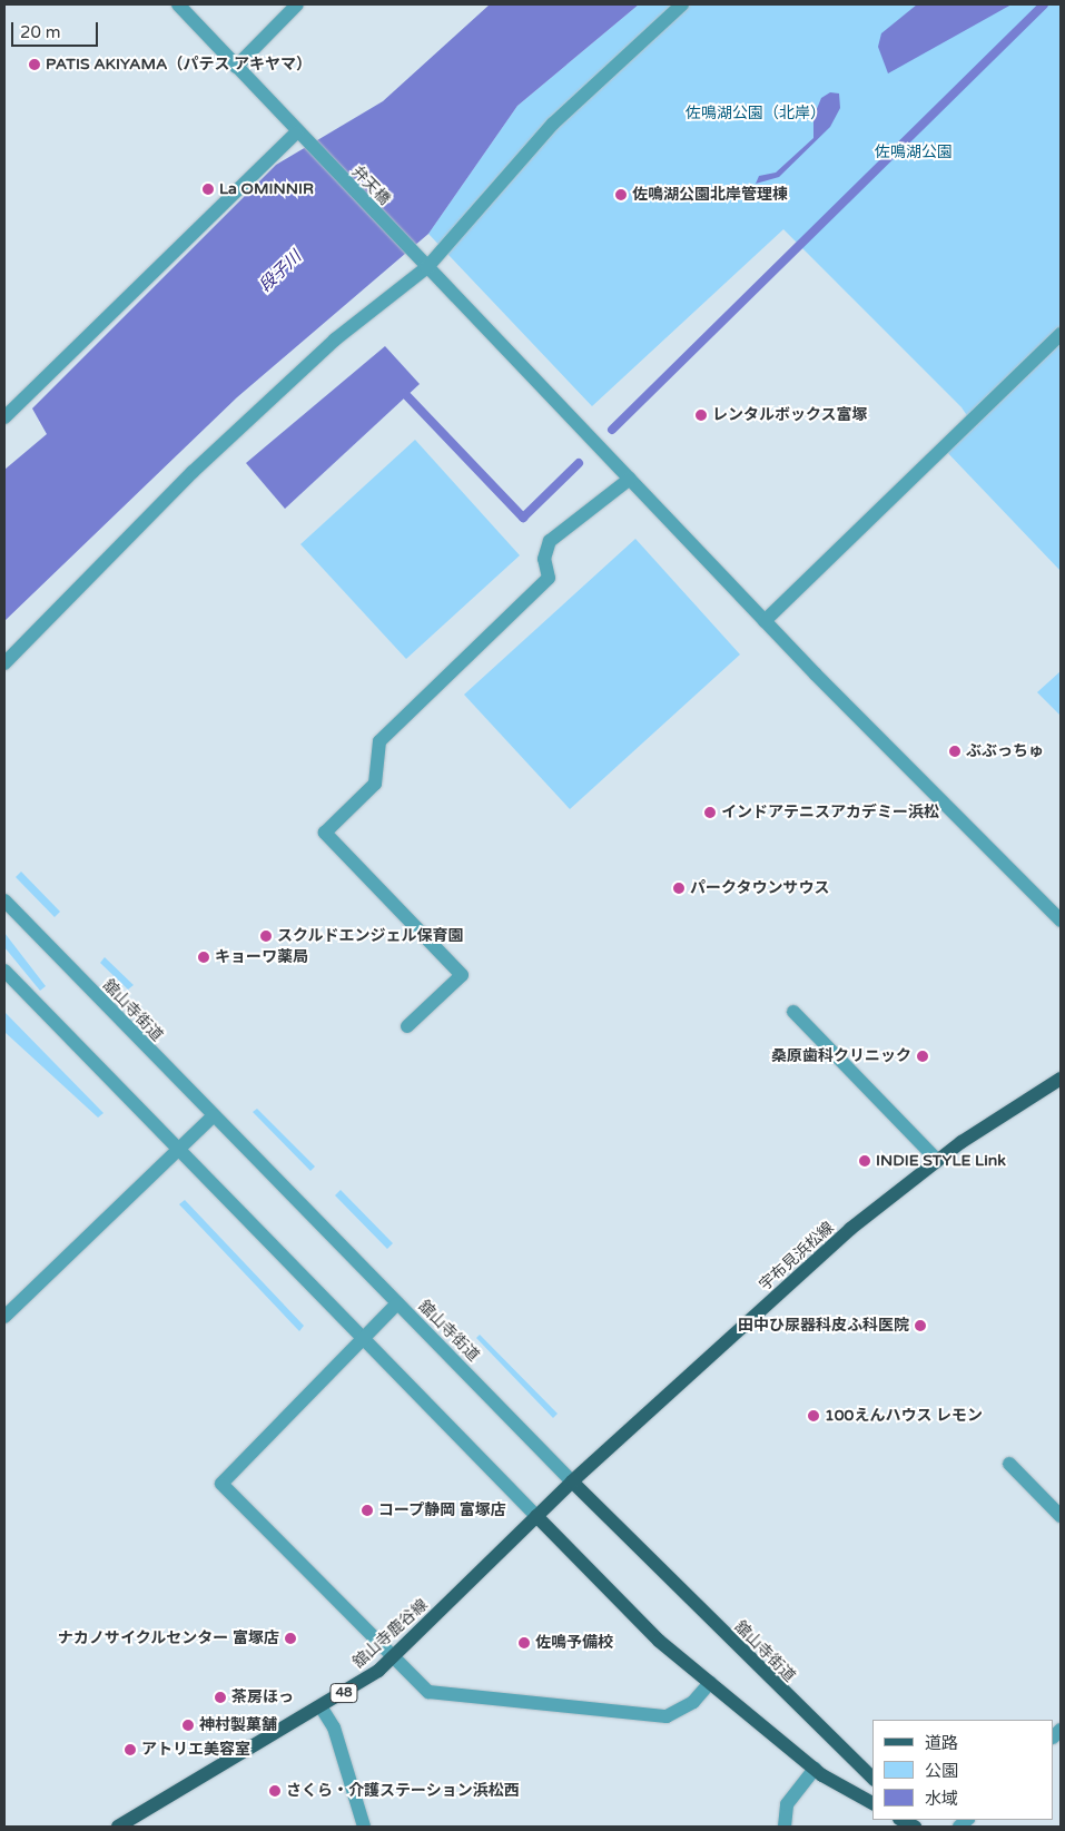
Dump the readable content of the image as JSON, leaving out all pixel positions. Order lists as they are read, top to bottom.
{
  "streets": {
    "main road": [
      "舘山寺街道",
      "宇布見浜松線",
      "舘山寺鹿谷線",
      "48"
    ],
    "street": ["弁天橋"]
  },
  "crossings": [
    ["舘山寺街道", "宇布見浜松線"],
    ["舘山寺街道", "舘山寺鹿谷線"],
    ["宇布見浜松線", "舘山寺鹿谷線"]
  ],
  "water": ["段子川"],
  "parks": ["佐鳴湖公園（北岸）", "佐鳴湖公園"],
  "places": [
    "PATIS AKIYAMA（パテス アキヤマ）",
    "La OMINNIR",
    "佐鳴湖公園北岸管理棟",
    "レンタルボックス富塚",
    "ぶぶっちゅ",
    "インドアテニスアカデミー浜松",
    "パークタウンサウス",
    "スクルドエンジェル保育園",
    "キョーワ薬局",
    "桑原歯科クリニック",
    "INDIE STYLE Link",
    "田中ひ尿器科皮ふ科医院",
    "100えんハウス レモン",
    "コープ静岡 富塚店",
    "ナカノサイクルセンター 富塚店",
    "佐鳴予備校",
    "茶房ほっ",
    "神村製菓舗",
    "アトリエ美容室",
    "さくら・介護ステーション浜松西"
  ],
  "legend": ["道路", "公園", "水域"],
  "scale_bar": "20 m"
}
